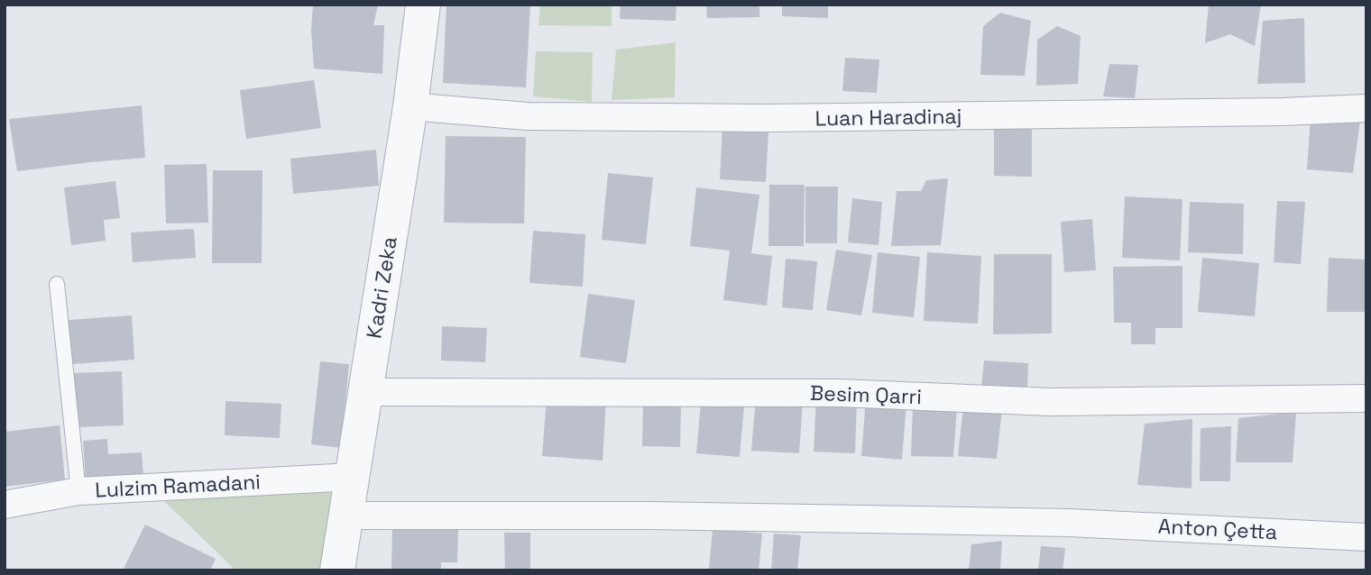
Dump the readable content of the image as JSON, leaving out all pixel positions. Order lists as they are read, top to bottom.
{
  "streets": {
    "street": [
      "Luan Haradinaj",
      "Kadri Zeka",
      "Besim Qarri",
      "Lulzim Ramadani",
      "Anton Çetta"
    ]
  },
  "crossings": [
    ["Luan Haradinaj", "Kadri Zeka"],
    ["Kadri Zeka", "Besim Qarri"],
    ["Kadri Zeka", "Lulzim Ramadani"],
    ["Kadri Zeka", "Anton Çetta"]
  ]
}
